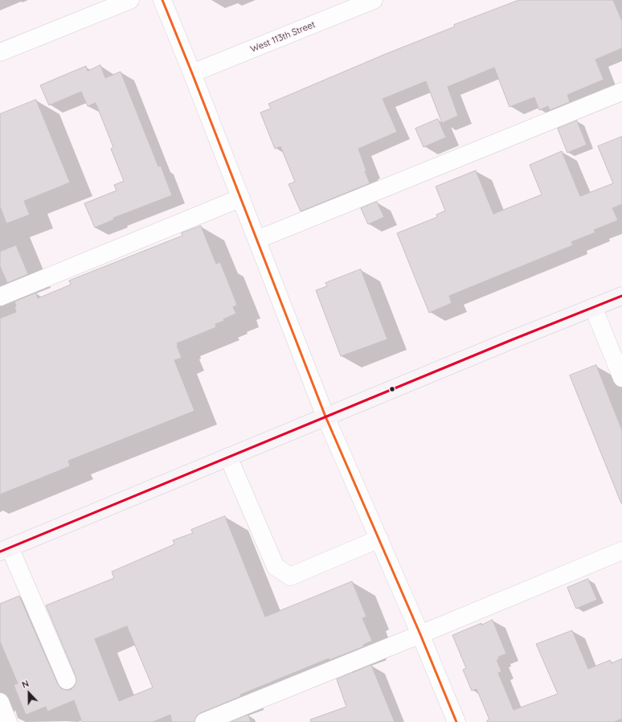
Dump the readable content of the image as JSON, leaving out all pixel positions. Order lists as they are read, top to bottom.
{
  "streets": {
    "street": ["West 113th Street"]
  },
  "north": "top"
}
